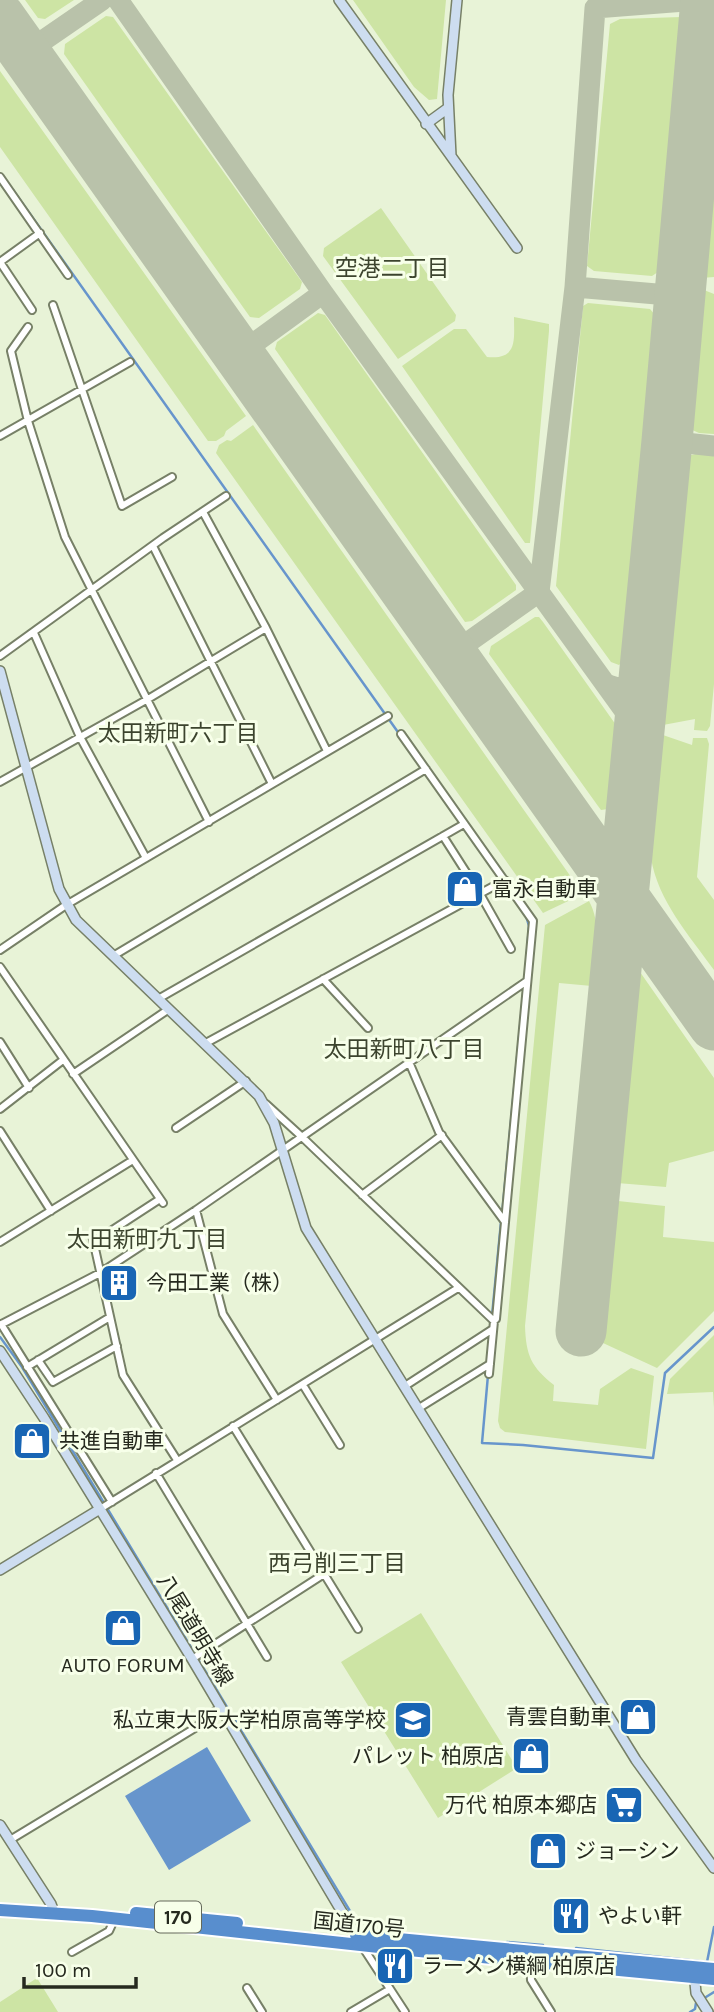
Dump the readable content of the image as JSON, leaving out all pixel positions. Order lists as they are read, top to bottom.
{
  "streets": {
    "highway": ["170", "国道170号"],
    "street": ["八尾道明寺線"]
  },
  "crossings": [
    ["八尾道明寺線", "国道170号"]
  ],
  "districts": [
    "空港二丁目",
    "太田新町六丁目",
    "太田新町八丁目",
    "太田新町九丁目",
    "西弓削三丁目"
  ],
  "places": {
    "shop": [
      "富永自動車",
      "共進自動車",
      "AUTO FORUM",
      "青雲自動車",
      "パレット 柏原店",
      "ジョーシン"
    ],
    "building": ["今田工業（株）"],
    "school or university": ["私立東大阪大学柏原高等学校"],
    "supermarket": ["万代 柏原本郷店"],
    "restaurant": ["やよい軒", "ラーメン横綱 柏原店"]
  },
  "scale_bar": "100 m"
}
